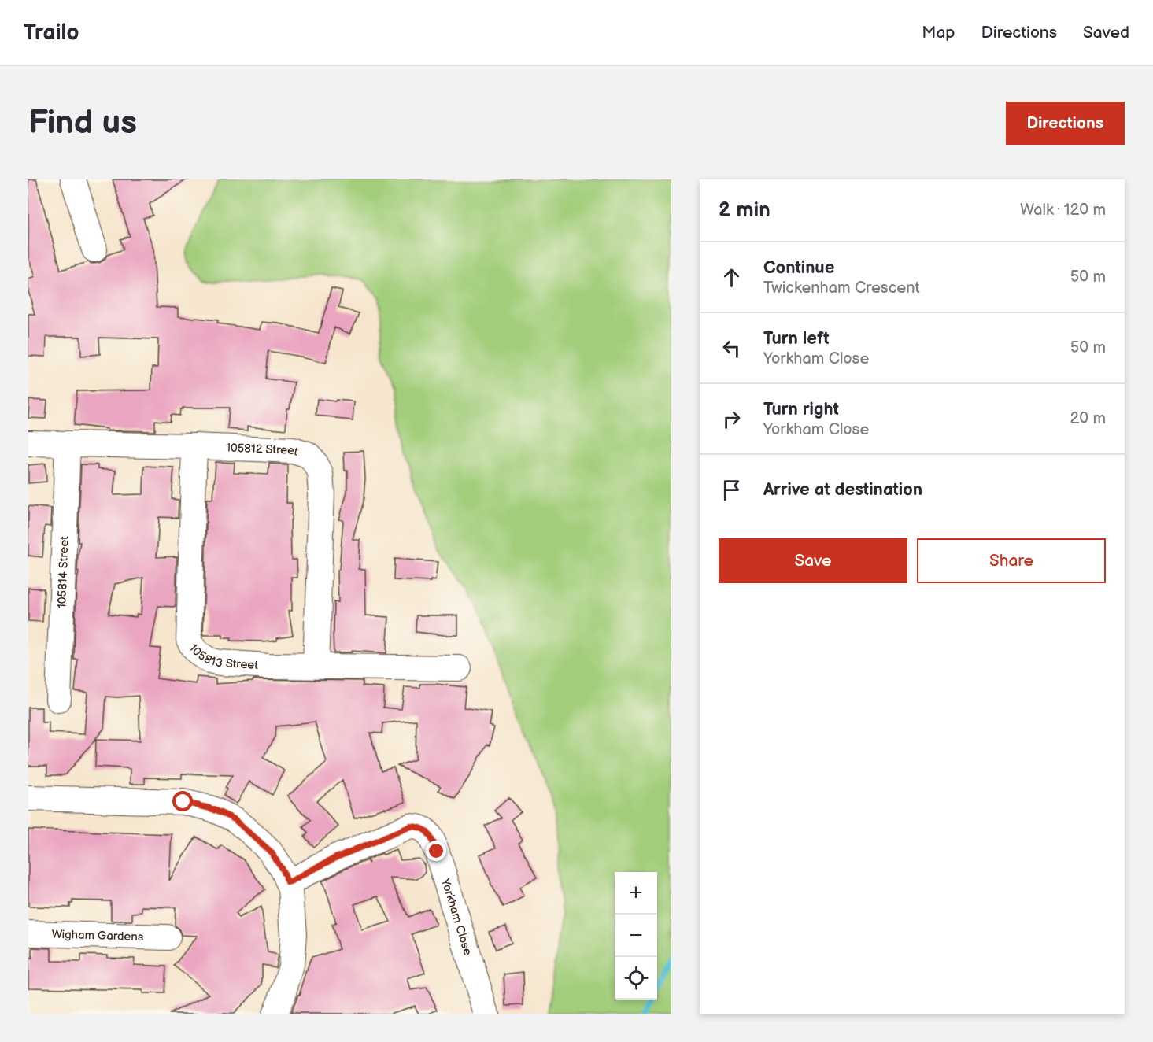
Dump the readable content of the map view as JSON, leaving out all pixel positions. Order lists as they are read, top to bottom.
{
  "streets": {
    "street": [
      "105812 Street",
      "105814 Street",
      "105813 Street",
      "Yorkham Close",
      "Wigham Gardens"
    ]
  },
  "crossings": [
    ["105812 Street", "105814 Street"],
    ["105812 Street", "105813 Street"]
  ],
  "page": {
    "header": "Trailo",
    "nav": ["Map", "Directions", "Saved"],
    "buttons": [
      "Directions",
      ["Save", "Share"]
    ],
    "title": "Find us",
    "heading": ["2 min", "Walk · 120 m"],
    "list": [
      ["Continue", "Twickenham Crescent", "50 m"],
      ["Turn left", "Yorkham Close", "50 m"],
      ["Turn right", "Yorkham Close", "20 m"],
      "Arrive at destination"
    ],
    "map_buttons": ["+", "−"]
  }
}
